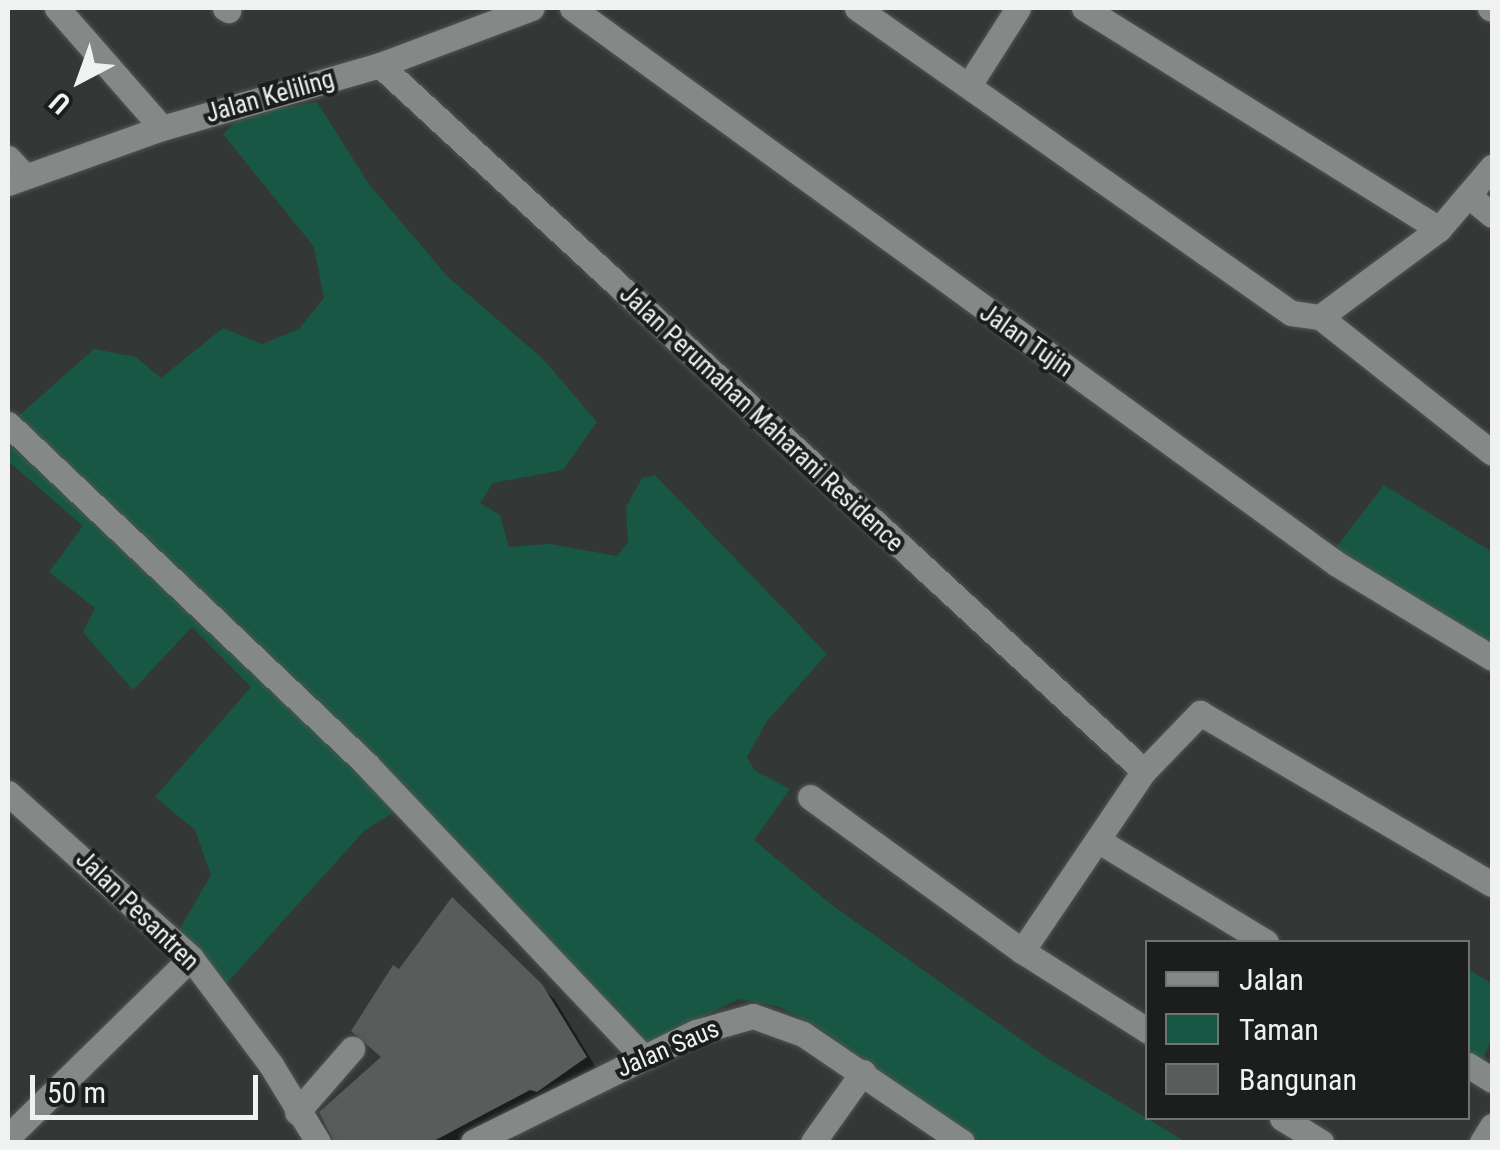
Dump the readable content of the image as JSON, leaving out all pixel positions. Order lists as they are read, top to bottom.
{
  "streets": {
    "street": [
      "Jalan Keliling",
      "Jalan Tujin",
      "Jalan Perumahan Maharani Residence",
      "Jalan Pesantren",
      "Jalan Saus"
    ]
  },
  "crossings": [
    ["Jalan Keliling", "Jalan Perumahan Maharani Residence"]
  ],
  "legend": ["Jalan", "Taman", "Bangunan"],
  "scale_bar": "50 m",
  "north": "bottom left"
}
